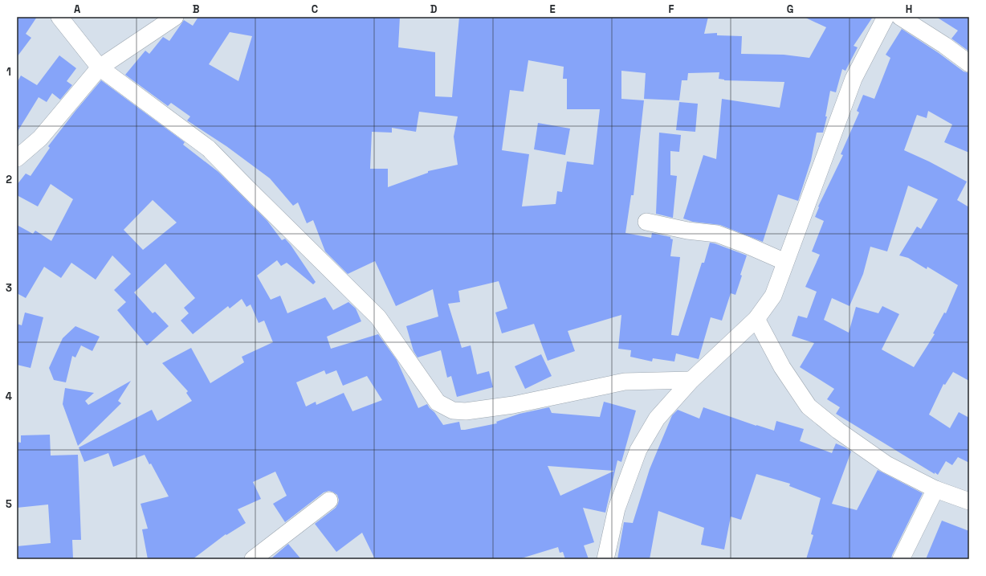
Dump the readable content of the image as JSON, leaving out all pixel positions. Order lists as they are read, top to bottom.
{
  "grid": {
    "columns": [
      "A",
      "B",
      "C",
      "D",
      "E",
      "F",
      "G",
      "H"
    ],
    "rows": [
      "1",
      "2",
      "3",
      "4",
      "5"
    ]
  }
}
